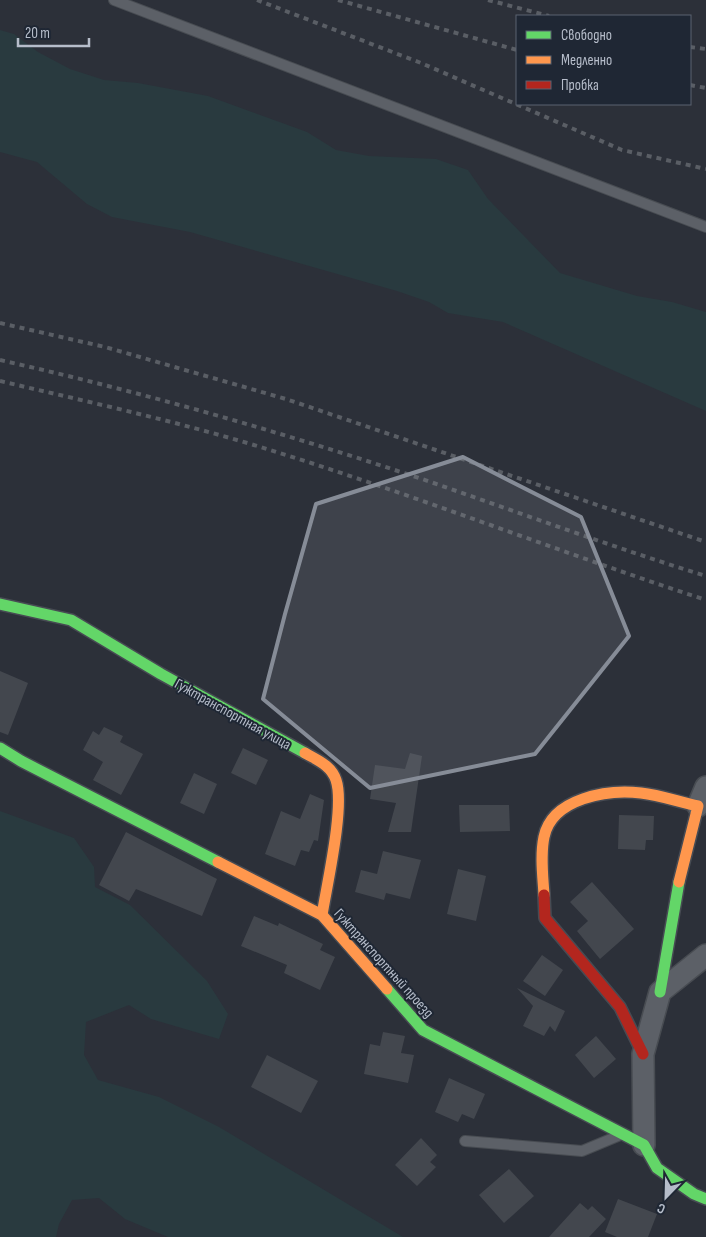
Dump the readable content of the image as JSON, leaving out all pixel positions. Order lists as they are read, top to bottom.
{
  "streets": {
    "street": ["Гужтранспортная улица", "Гужтранспортный проезд"]
  },
  "crossings": [
    ["Гужтранспортная улица", "Гужтранспортный проезд"]
  ],
  "legend": ["Свободно", "Медленно", "Пробка"],
  "scale_bar": "20 m",
  "north": "bottom left"
}
